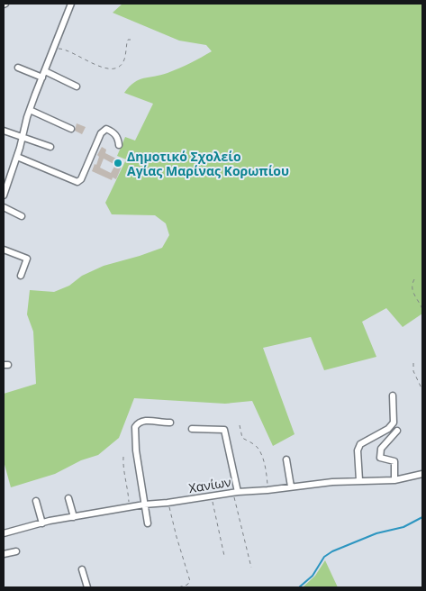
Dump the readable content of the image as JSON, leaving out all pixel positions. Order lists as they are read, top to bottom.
{
  "streets": {
    "street": ["Χανίων"]
  },
  "places": ["Δημοτικό Σχολείο Αγίας Μαρίνας Κορωπίου"]
}
